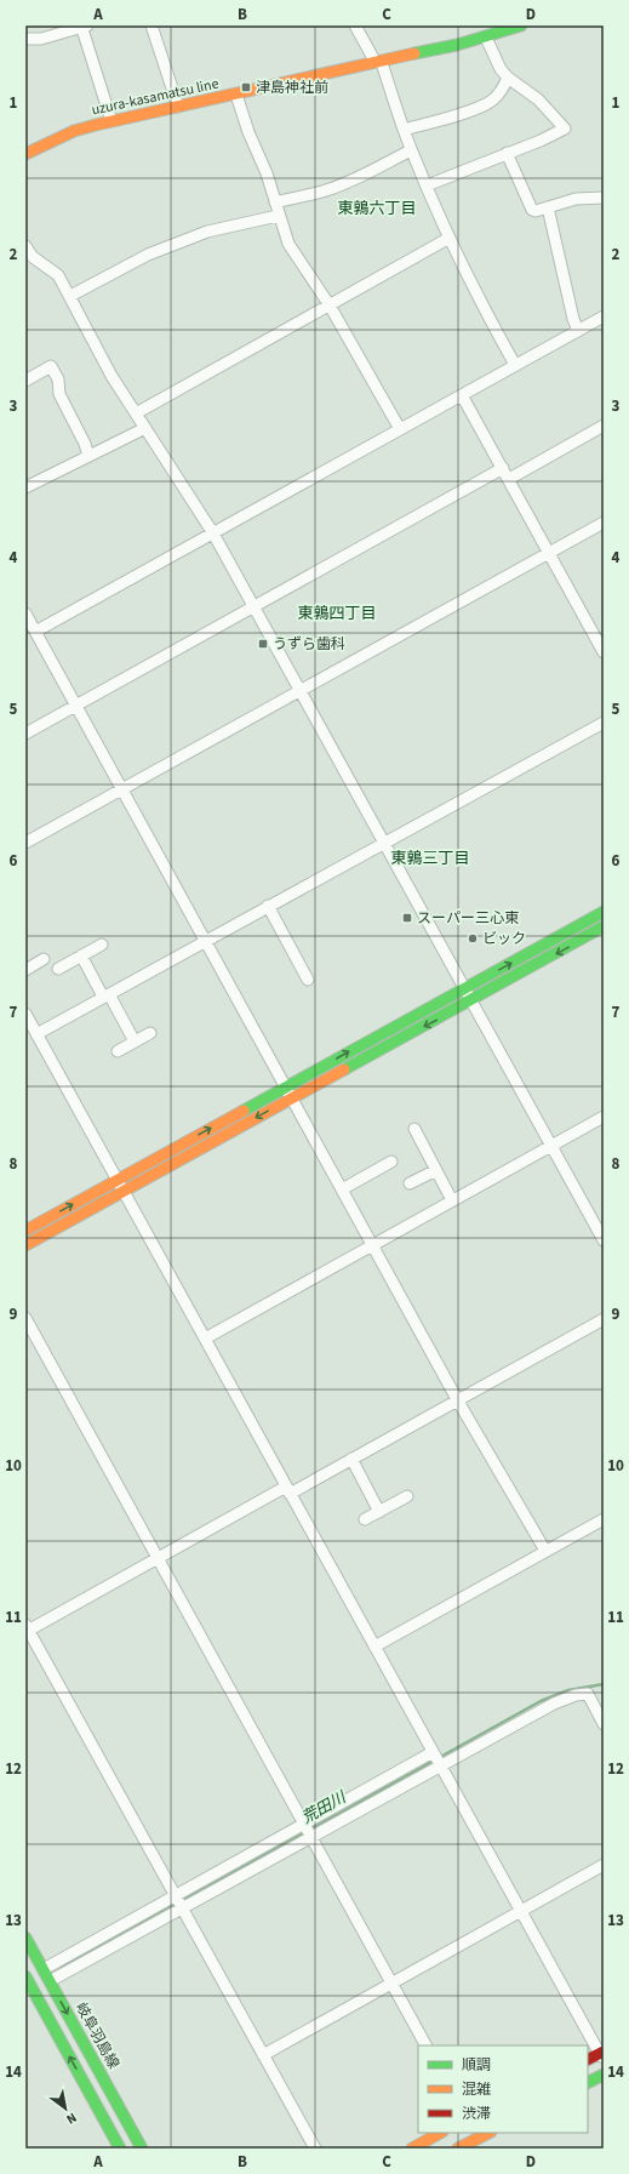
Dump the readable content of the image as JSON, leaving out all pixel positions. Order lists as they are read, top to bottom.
{
  "streets": {
    "main road": ["uzura-kasamatsu line", "岐阜羽島線"]
  },
  "districts": ["東鶉六丁目", "東鶉四丁目", "東鶉三丁目"],
  "water": ["荒田川"],
  "places": {
    "transit": ["津島神社前", "うずら歯科", "スーパー三心東"],
    "other": ["ビック"]
  },
  "legend": ["順調", "混雑", "渋滞"],
  "north": "bottom right",
  "grid": {
    "columns": [
      "A",
      "B",
      "C",
      "D"
    ],
    "rows": [
      "1",
      "2",
      "3",
      "4",
      "5",
      "6",
      "7",
      "8",
      "9",
      "10",
      "11",
      "12",
      "13",
      "14"
    ]
  }
}
